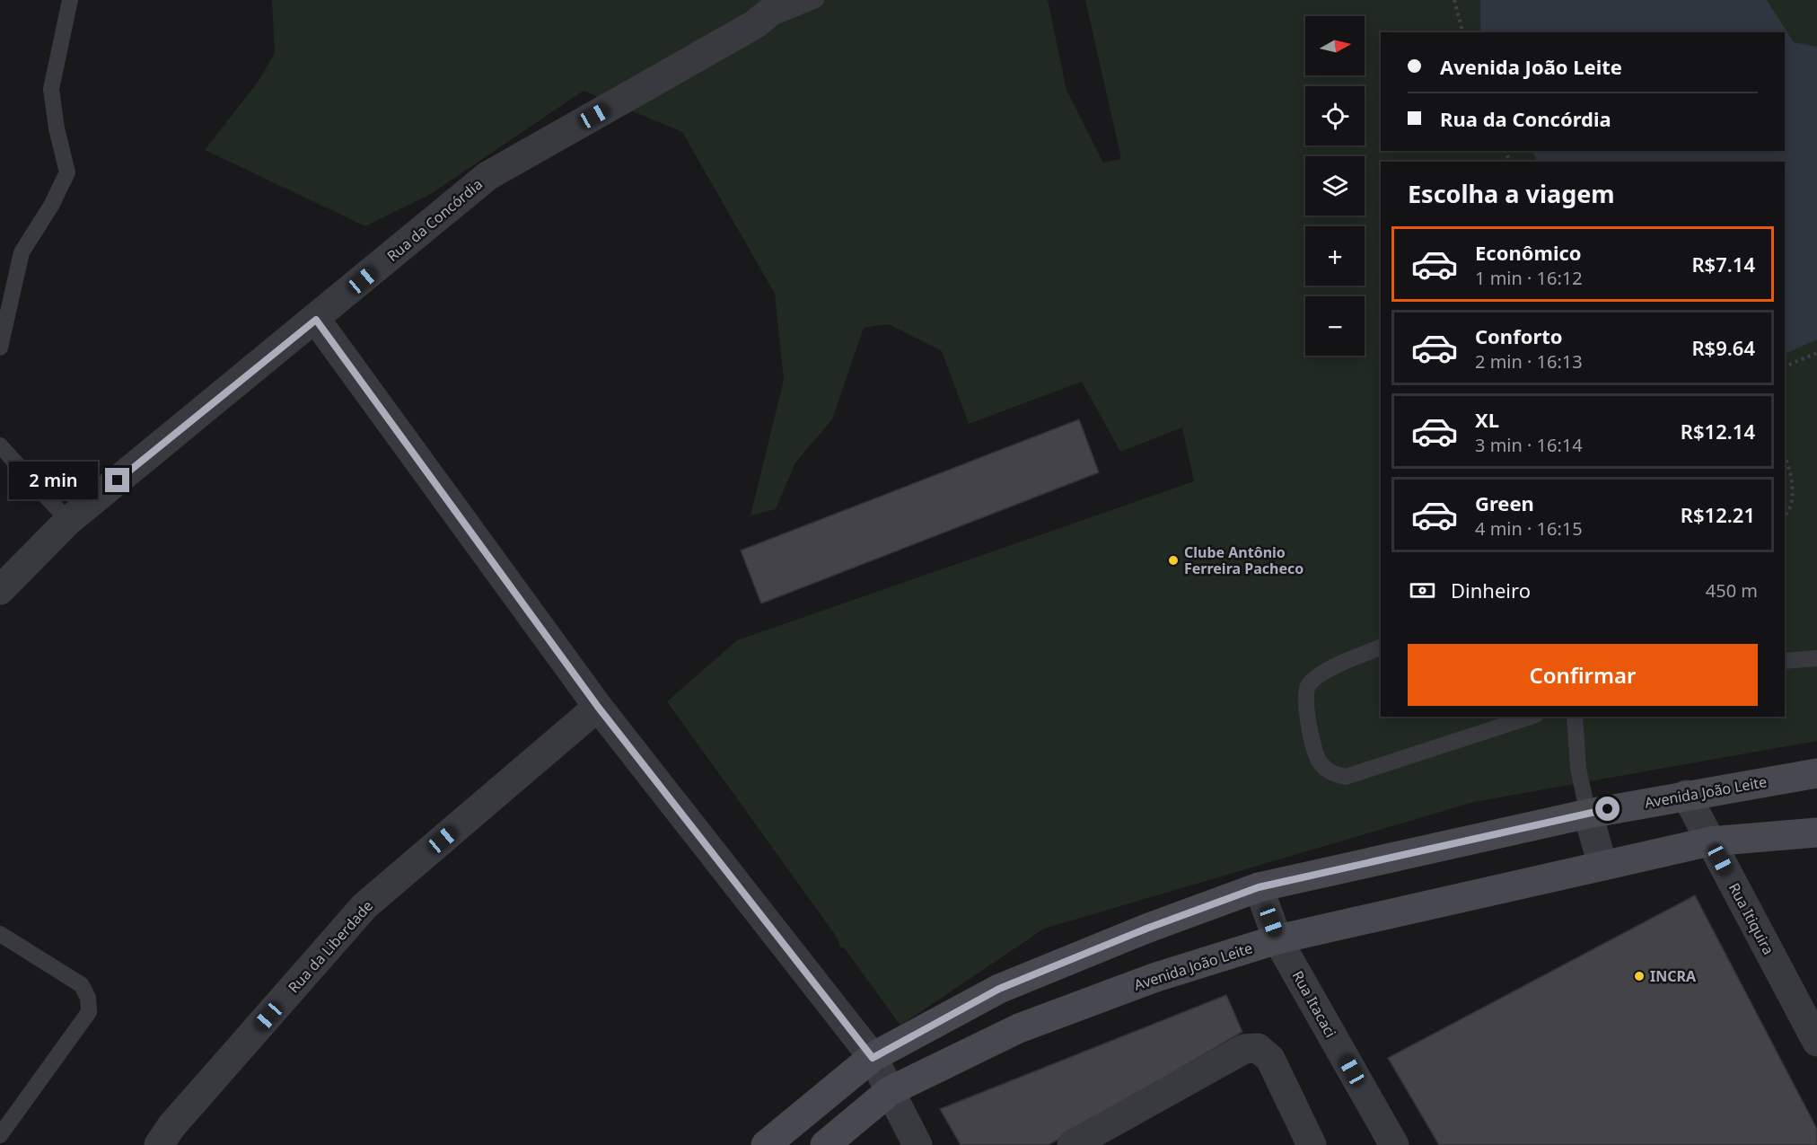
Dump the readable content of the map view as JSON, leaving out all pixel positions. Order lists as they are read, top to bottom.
{
  "streets": {
    "street": [
      "Rua da Concórdia",
      "Avenida João Leite",
      "Rua Itiquira",
      "Rua da Liberdade",
      "Rua Itacaci"
    ]
  },
  "crossings": [
    ["Avenida João Leite", "Rua Itiquira"],
    ["Avenida João Leite", "Rua Itacaci"]
  ],
  "places": ["Clube Antônio Ferreira Pacheco", "INCRA"],
  "north": "right",
  "page": {
    "map_buttons": ["+", "−"],
    "banner": ["Avenida João Leite", "Rua da Concórdia"],
    "heading": "Escolha a viagem",
    "list": [
      {
        "name": "Econômico",
        "note": "1 min · 16:12",
        "value": "R$7.14"
      },
      {
        "name": "Conforto",
        "note": "2 min · 16:13",
        "value": "R$9.64"
      },
      {
        "name": "XL",
        "note": "3 min · 16:14",
        "value": "R$12.14"
      },
      {
        "name": "Green",
        "note": "4 min · 16:15",
        "value": "R$12.21"
      }
    ],
    "bubble": "2 min",
    "pay": ["Dinheiro", "450 m"],
    "buttons": "Confirmar"
  }
}
